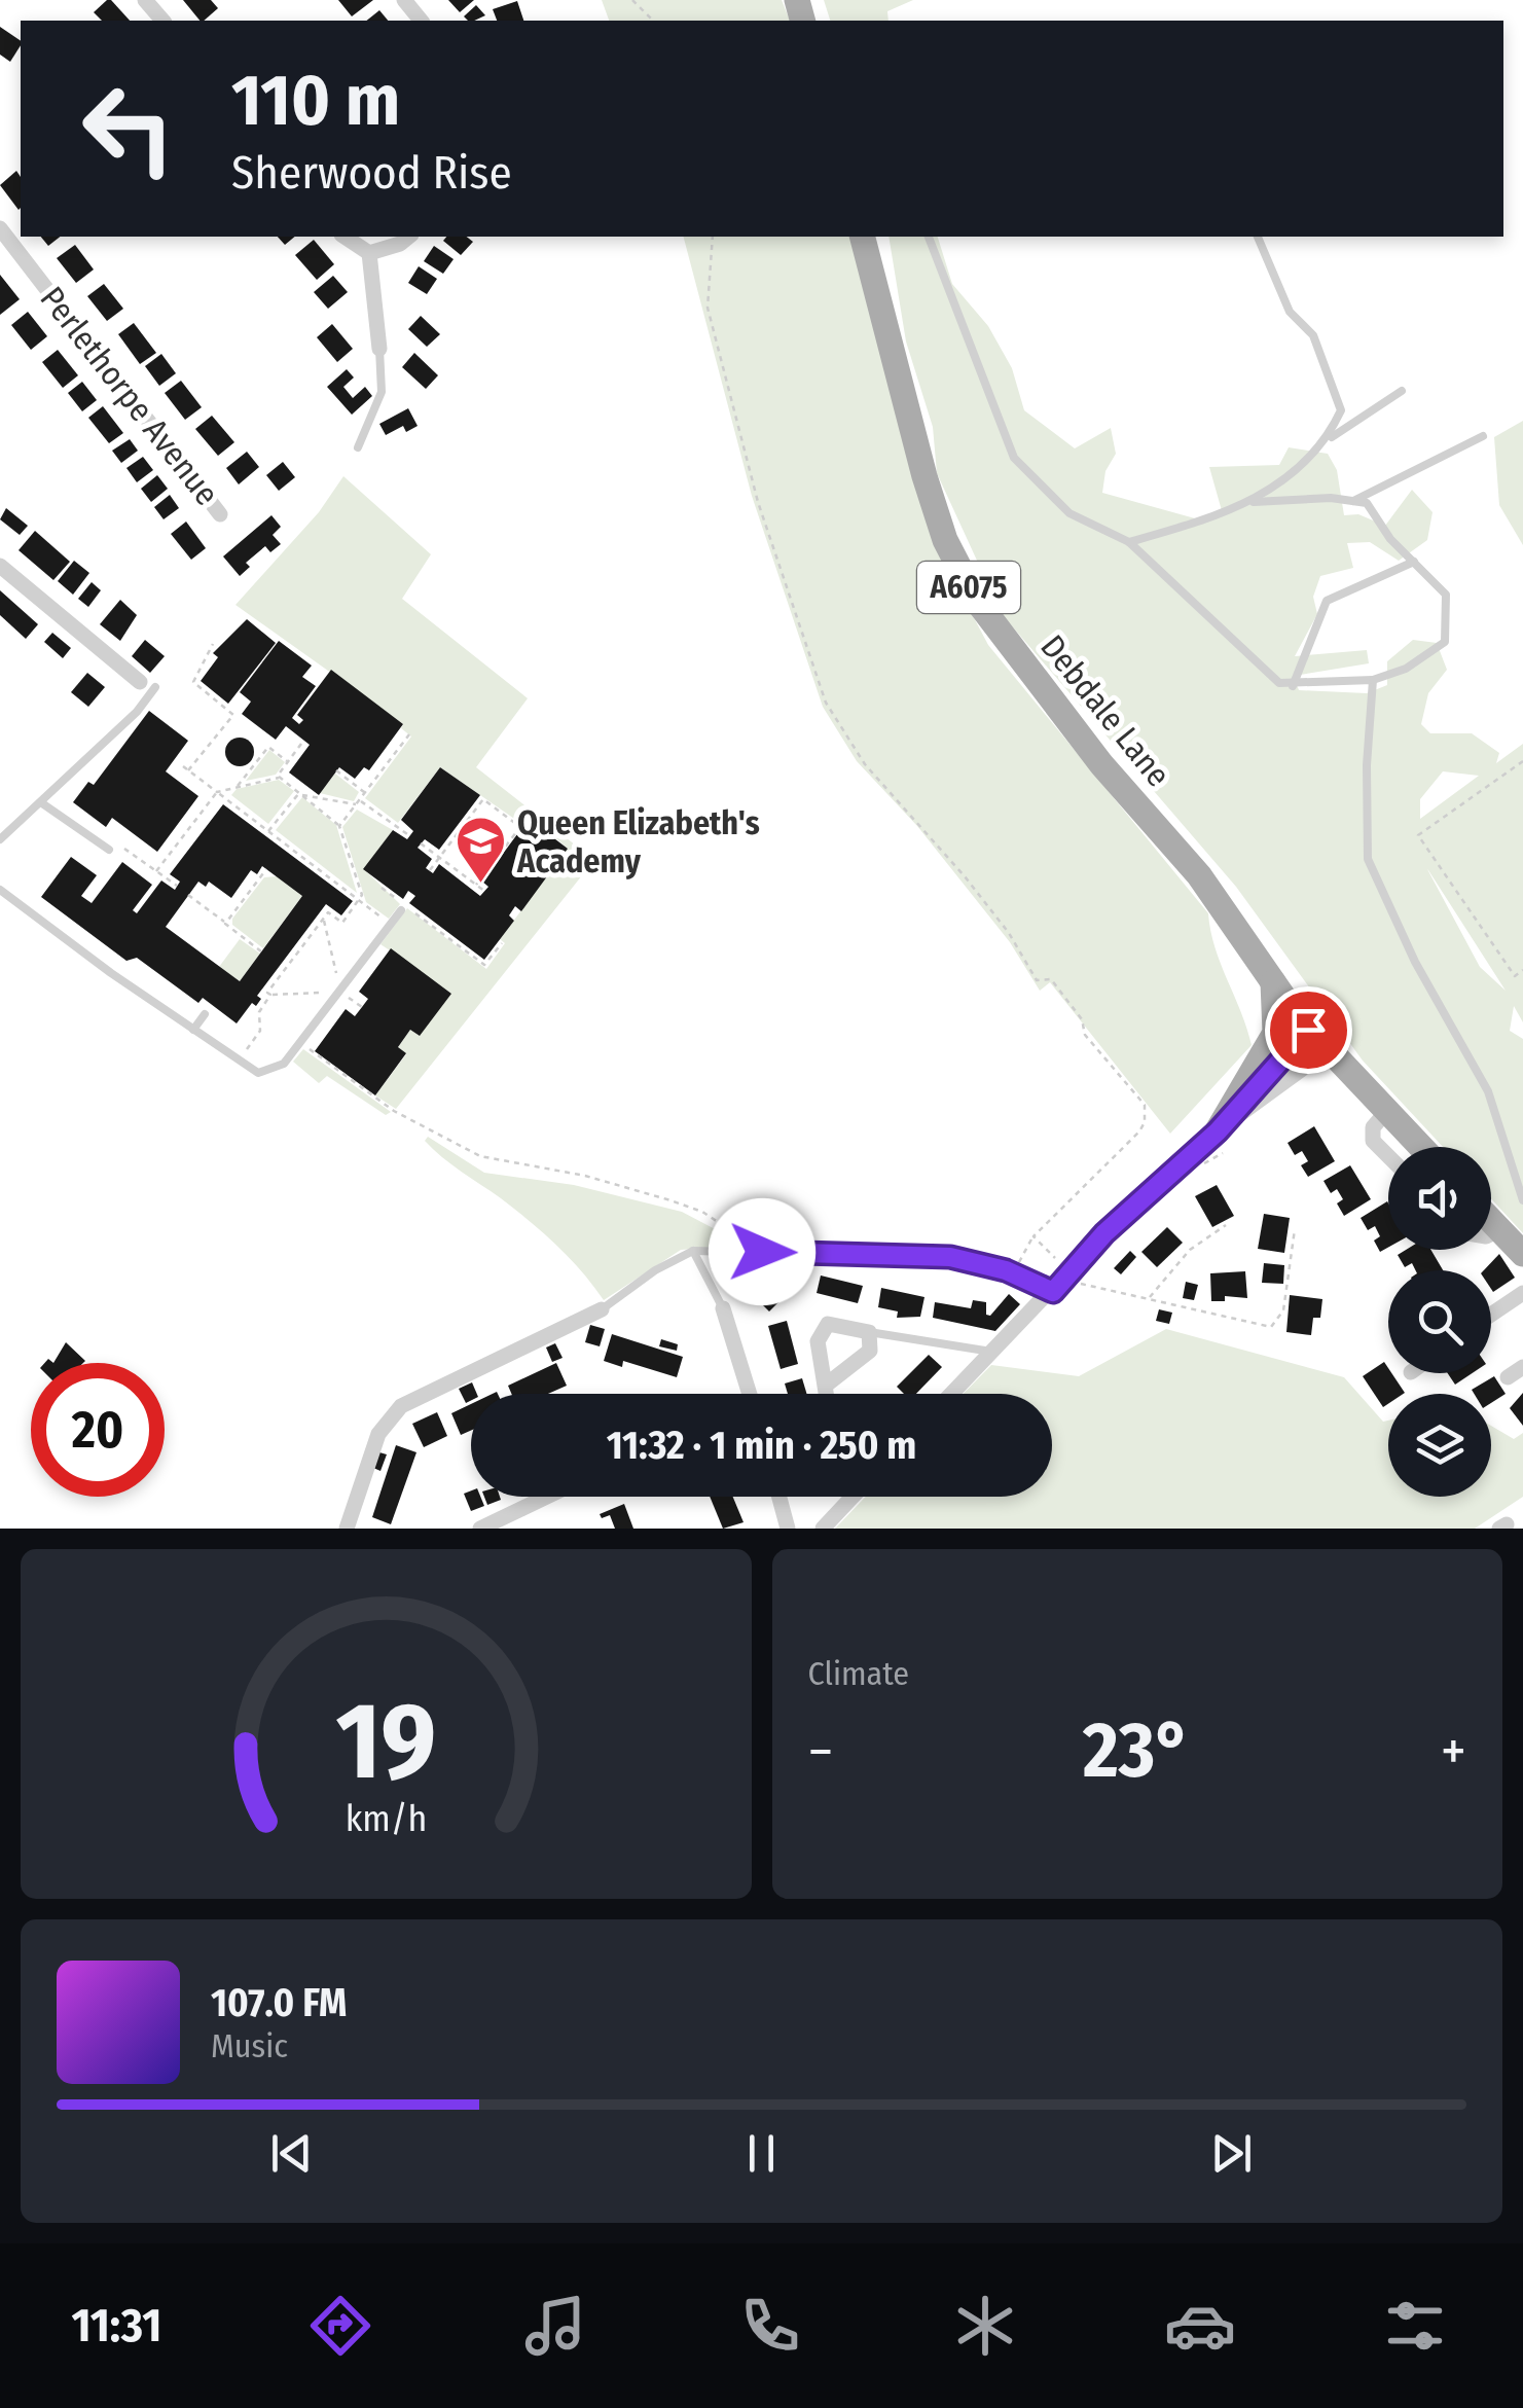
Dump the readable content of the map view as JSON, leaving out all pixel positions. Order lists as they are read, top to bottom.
{
  "streets": {
    "main road": ["A6075", "Debdale Lane"],
    "street": ["Perlethorpe Avenue"]
  },
  "places": {
    "school or university": ["Queen Elizabeth's Academy"]
  },
  "page": {
    "turn": ["110 m", "Sherwood Rise"],
    "limit": "20",
    "trip": "11:32 · 1 min · 250 m",
    "tile": "Climate",
    "heat": ["−", "23°", "+"],
    "song": ["107.0 FM", "Music"],
    "tabs": "11:31",
    "gauge": ["19", "km/h"]
  }
}
